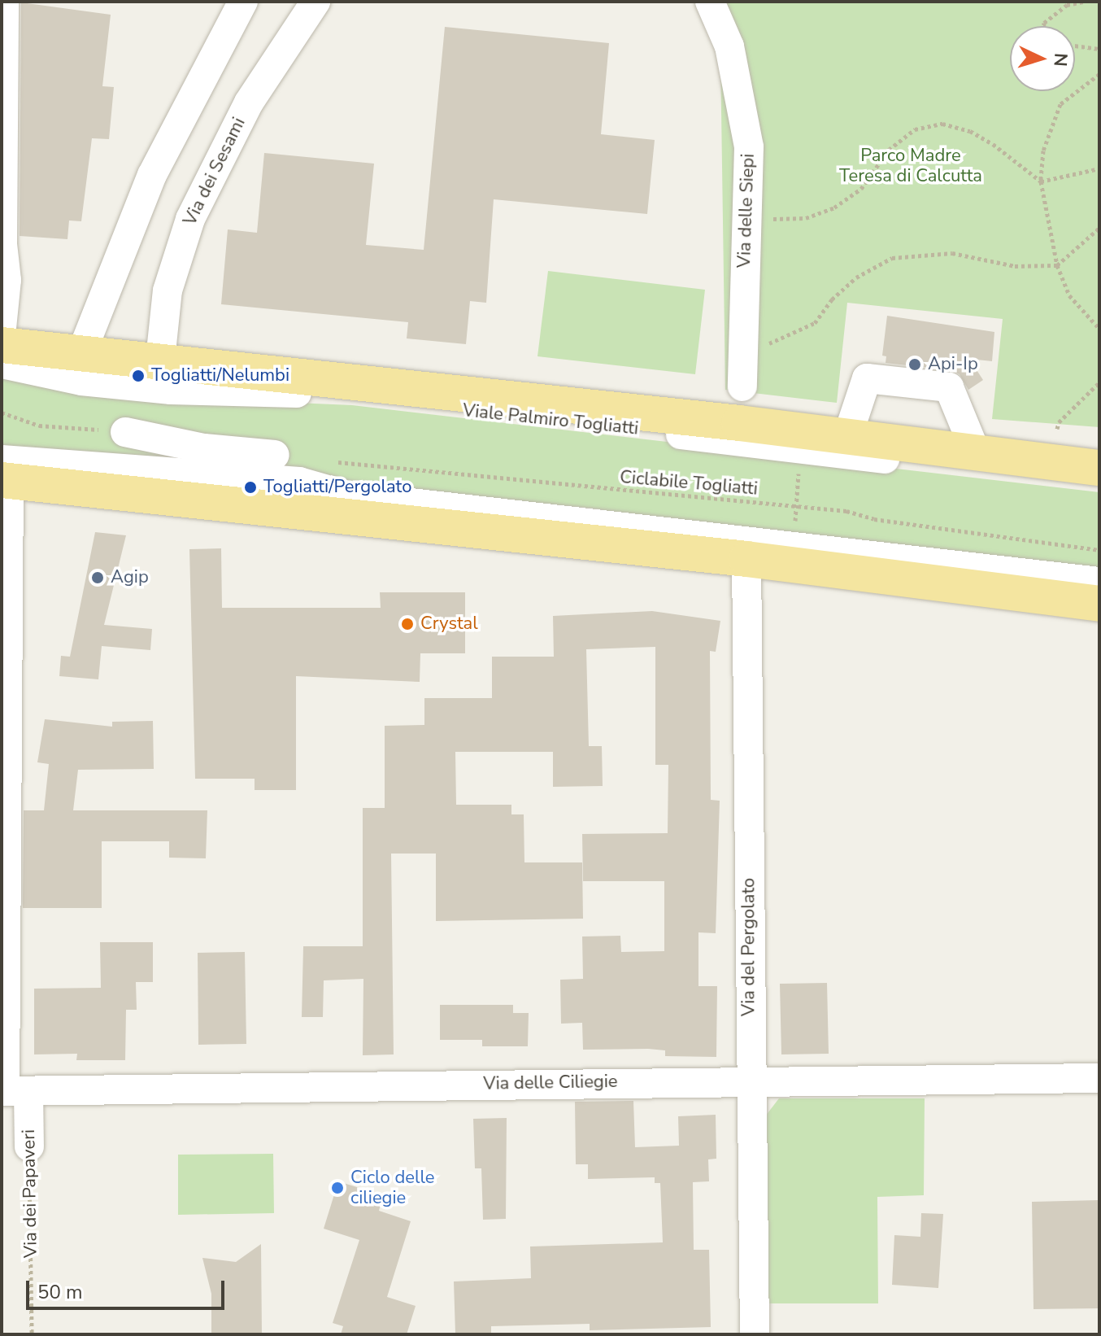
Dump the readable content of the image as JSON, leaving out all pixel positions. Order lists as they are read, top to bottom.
{
  "streets": {
    "main road": ["Viale Palmiro Togliatti"],
    "street": [
      "Via dei Sesami",
      "Via delle Siepi",
      "Via del Pergolato",
      "Via delle Ciliegie",
      "Via dei Papaveri"
    ],
    "path": ["Ciclabile Togliatti"]
  },
  "crossings": [
    ["Via dei Sesami", "Viale Palmiro Togliatti"],
    ["Via del Pergolato", "Via delle Ciliegie"],
    ["Via delle Ciliegie", "Via dei Papaveri"]
  ],
  "parks": ["Parco Madre Teresa di Calcutta"],
  "places": [
    "Api-Ip",
    "Togliatti/Nelumbi",
    "Togliatti/Pergolato",
    "Agip",
    "Crystal",
    "Ciclo delle ciliegie"
  ],
  "scale_bar": "50 m",
  "north": "right"
}
